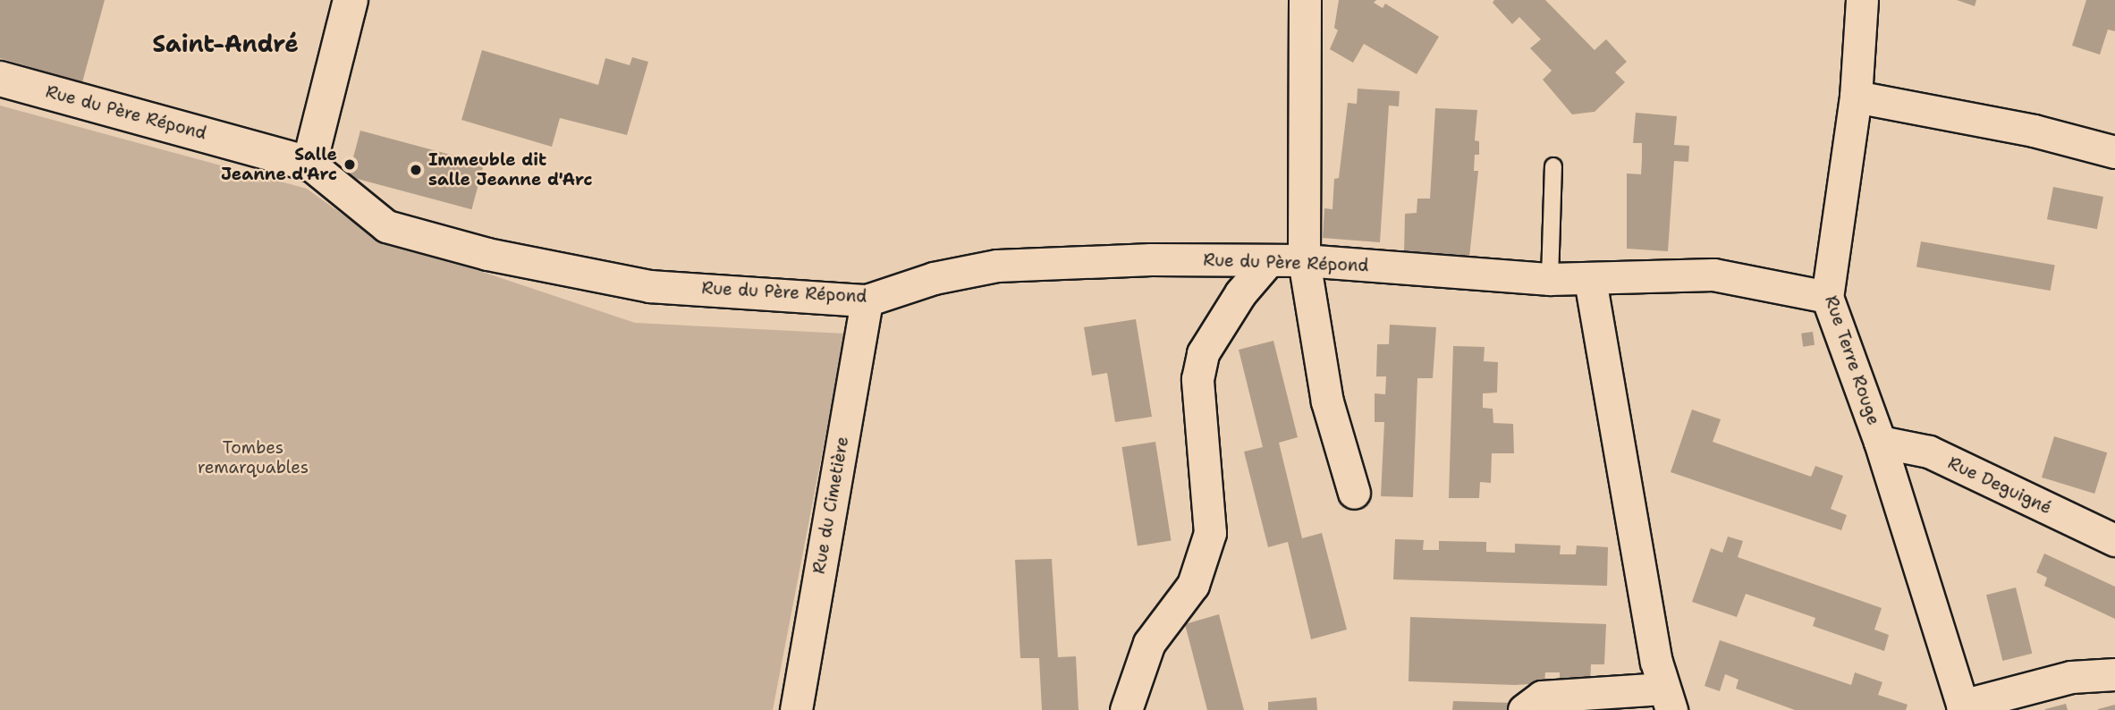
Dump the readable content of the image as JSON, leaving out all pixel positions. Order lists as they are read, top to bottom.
{
  "streets": {
    "main road": ["Rue du Père Répond"],
    "street": ["Rue Terre Rouge", "Rue Deguigné", "Rue du Cimetière"]
  },
  "crossings": [
    ["Rue du Père Répond", "Rue Terre Rouge"],
    ["Rue du Père Répond", "Rue du Cimetière"],
    ["Rue Terre Rouge", "Rue Deguigné"]
  ],
  "districts": ["Saint-André"],
  "parks": ["Tombes remarquables"],
  "places": ["Salle Jeanne d'Arc", "Immeuble dit salle Jeanne d'Arc"]
}
